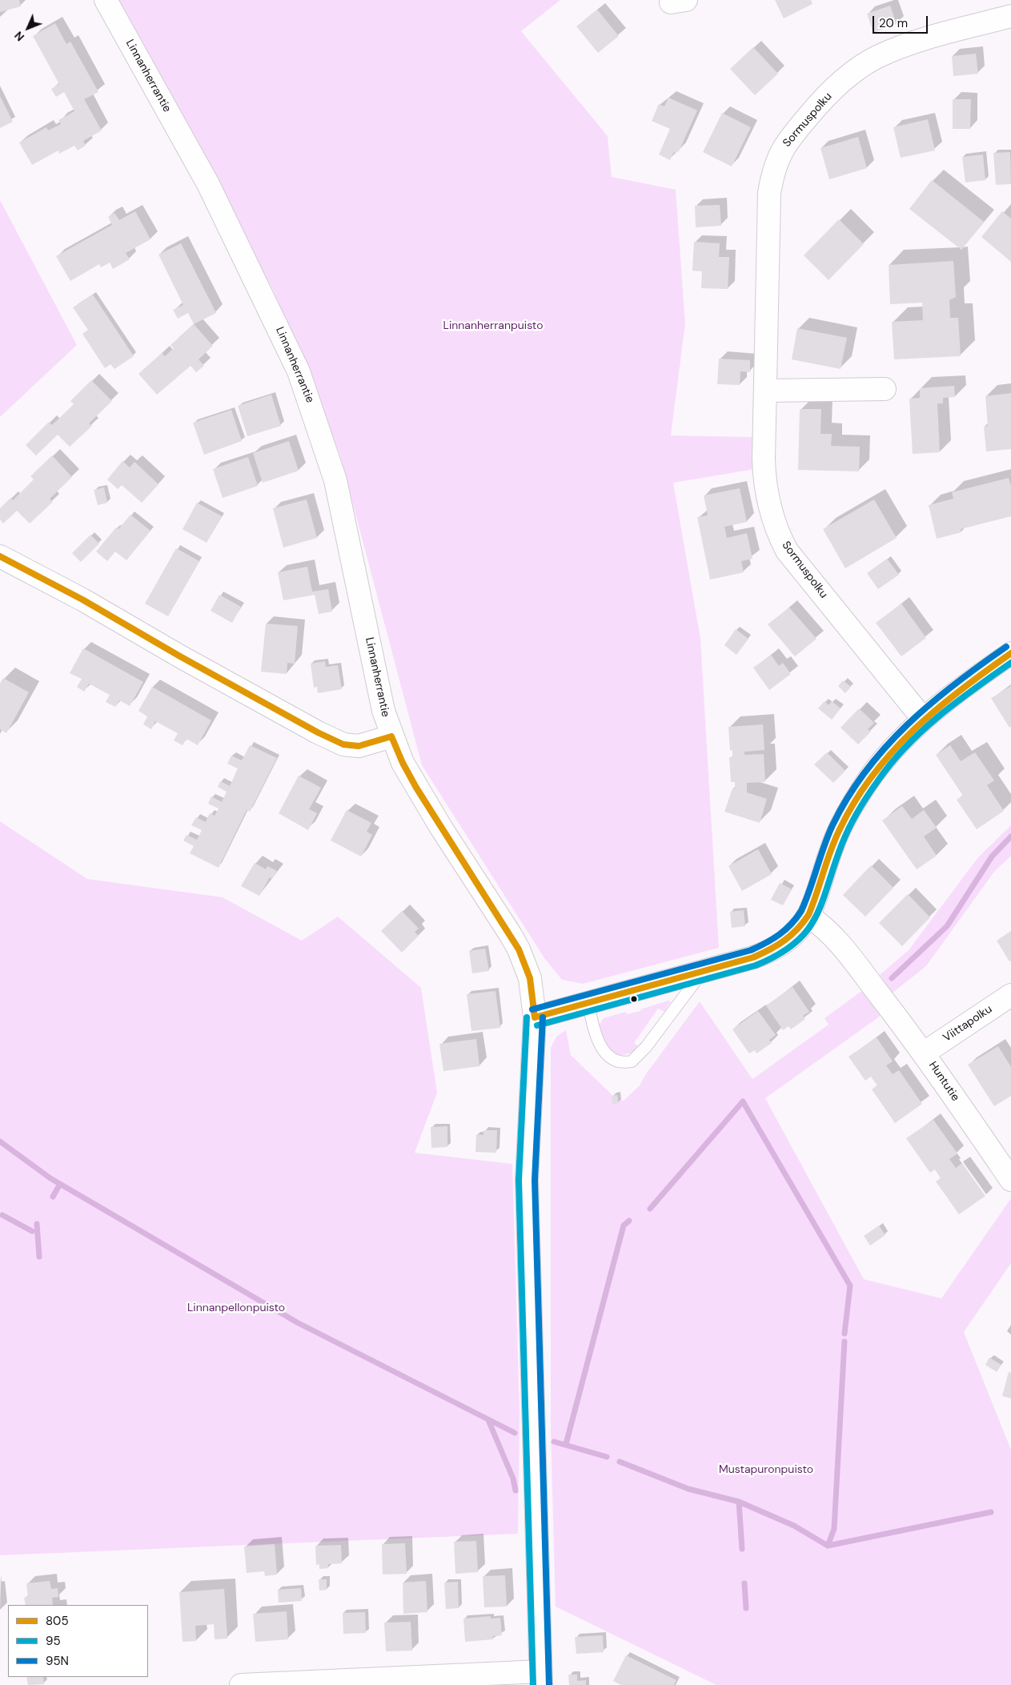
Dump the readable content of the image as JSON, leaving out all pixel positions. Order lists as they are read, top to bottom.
{
  "streets": {
    "street": [
      "Linnanherrantie",
      "Sormuspolku",
      "Viittapolku",
      "Huntutie"
    ]
  },
  "crossings": [
    ["Viittapolku", "Huntutie"]
  ],
  "parks": ["Linnanherranpuisto", "Linnanpellonpuisto", "Mustapuronpuisto"],
  "lines": ["transit line 805", "transit line 95N", "transit line 95"],
  "legend": ["805", "95", "95N"],
  "scale_bar": "20 m",
  "north": "bottom left"
}
